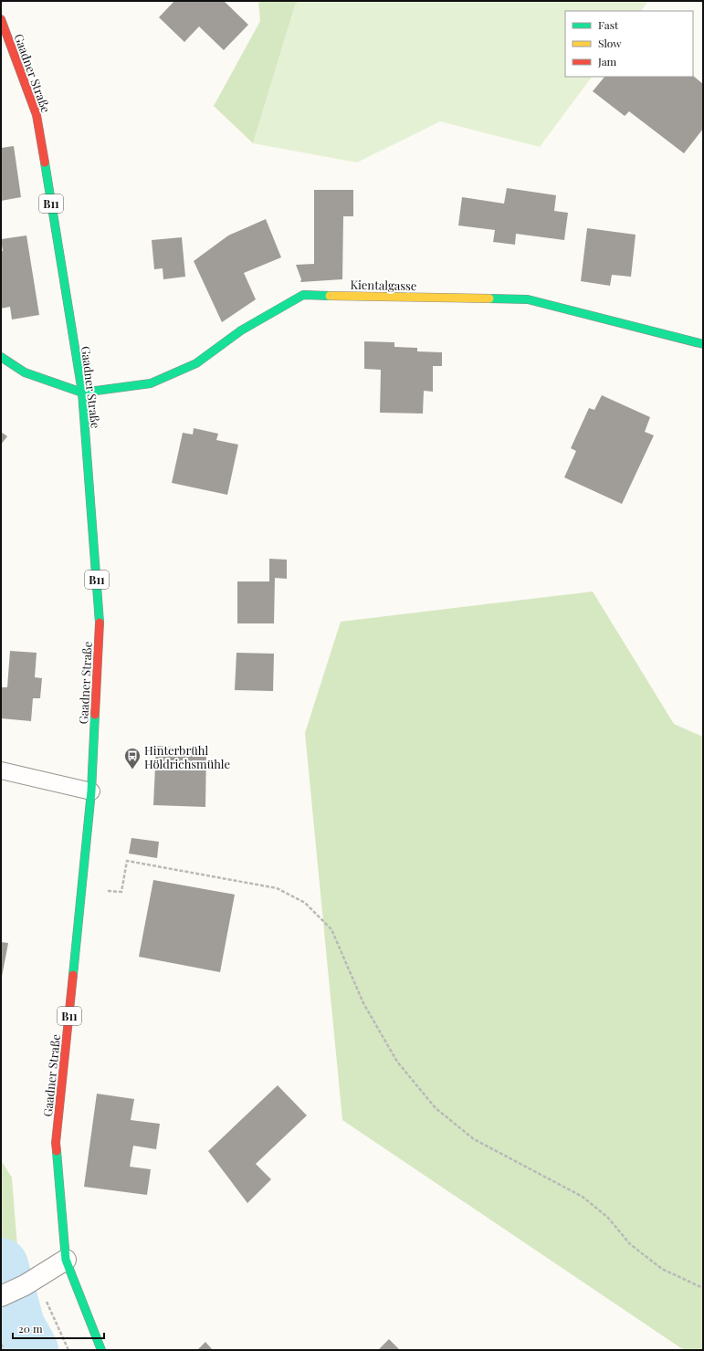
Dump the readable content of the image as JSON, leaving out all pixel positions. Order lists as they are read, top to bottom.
{
  "streets": {
    "main road": ["Gaadner Straße", "B11", "Kientalgasse"]
  },
  "crossings": [
    ["Gaadner Straße", "Kientalgasse"]
  ],
  "places": {
    "bus stop": ["Hinterbrühl Höldrichsmühle"]
  },
  "legend": ["Fast", "Slow", "Jam"],
  "scale_bar": "20 m"
}
